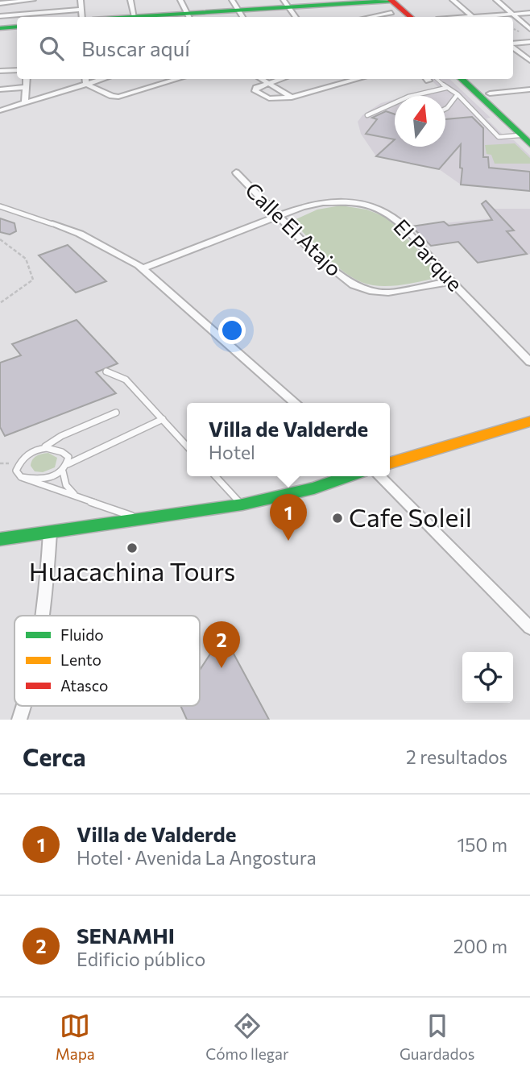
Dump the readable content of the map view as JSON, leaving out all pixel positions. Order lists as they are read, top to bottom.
{
  "streets": {
    "street": ["Calle El Atajo", "El Parque"]
  },
  "crossings": [
    ["Calle El Atajo", "El Parque"]
  ],
  "places": ["Cafe Soleil", "Huacachina Tours"],
  "legend": ["Fluido", "Lento", "Atasco"],
  "north": "top",
  "page": {
    "search": "Buscar aquí",
    "popup": ["Villa de Valderde", "Hotel"],
    "pins": ["1", "2"],
    "heading": ["Cerca", "2 resultados"],
    "list": [
      {
        "mark": "1",
        "name": "Villa de Valderde",
        "note": "Hotel · Avenida La Angostura",
        "value": "150 m"
      },
      {
        "mark": "2",
        "name": "SENAMHI",
        "note": "Edificio público",
        "value": "200 m"
      }
    ],
    "nav": ["Mapa", "Cómo llegar", "Guardados"]
  }
}
